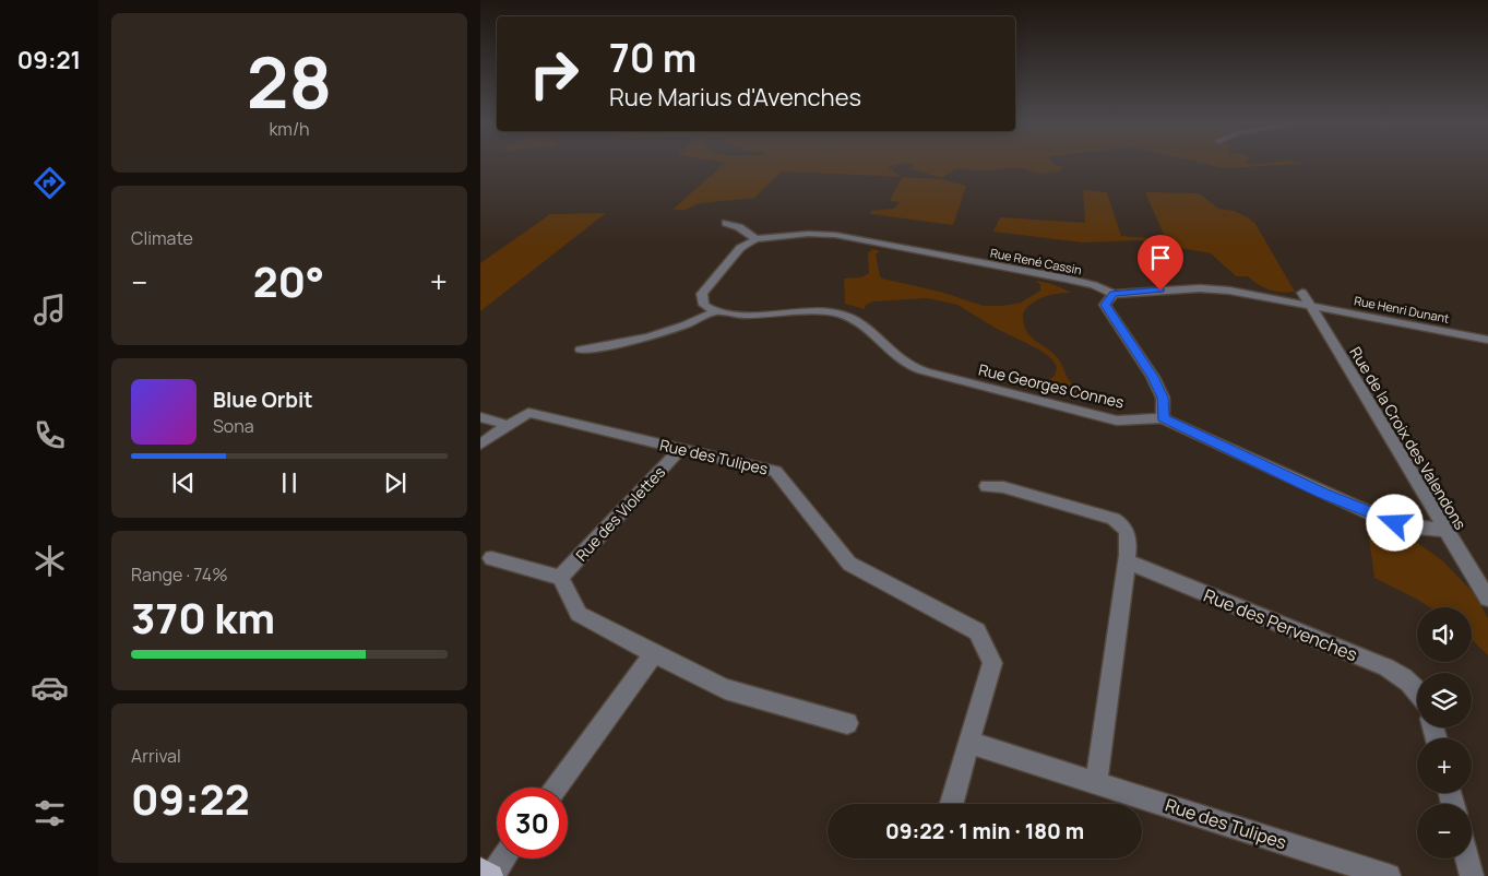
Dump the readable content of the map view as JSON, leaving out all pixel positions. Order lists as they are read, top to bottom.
{
  "streets": {
    "street": [
      "Rue René Cassin",
      "Rue Henri Dunant",
      "Rue Georges Connes",
      "Rue de la Croix des Valendons",
      "Rue des Tulipes",
      "Rue des Violettes",
      "Rue des Pervenches"
    ]
  },
  "crossings": [
    ["Rue René Cassin", "Rue Henri Dunant"],
    ["Rue René Cassin", "Rue de la Croix des Valendons"],
    ["Rue Henri Dunant", "Rue de la Croix des Valendons"],
    ["Rue Georges Connes", "Rue de la Croix des Valendons"],
    ["Rue des Tulipes", "Rue des Violettes"]
  ],
  "page": {
    "tabs": "09:21",
    "tile": [
      ["28", "km/h"],
      "Climate",
      ["Range · 74%", "370 km"],
      ["Arrival", "09:22"]
    ],
    "turn": ["70 m", "Rue Marius d'Avenches"],
    "heat": ["−", "20°", "+"],
    "song": ["Blue Orbit", "Sona"],
    "map_buttons": ["+", "−"],
    "limit": "30",
    "trip": "09:22 · 1 min · 180 m"
  }
}
